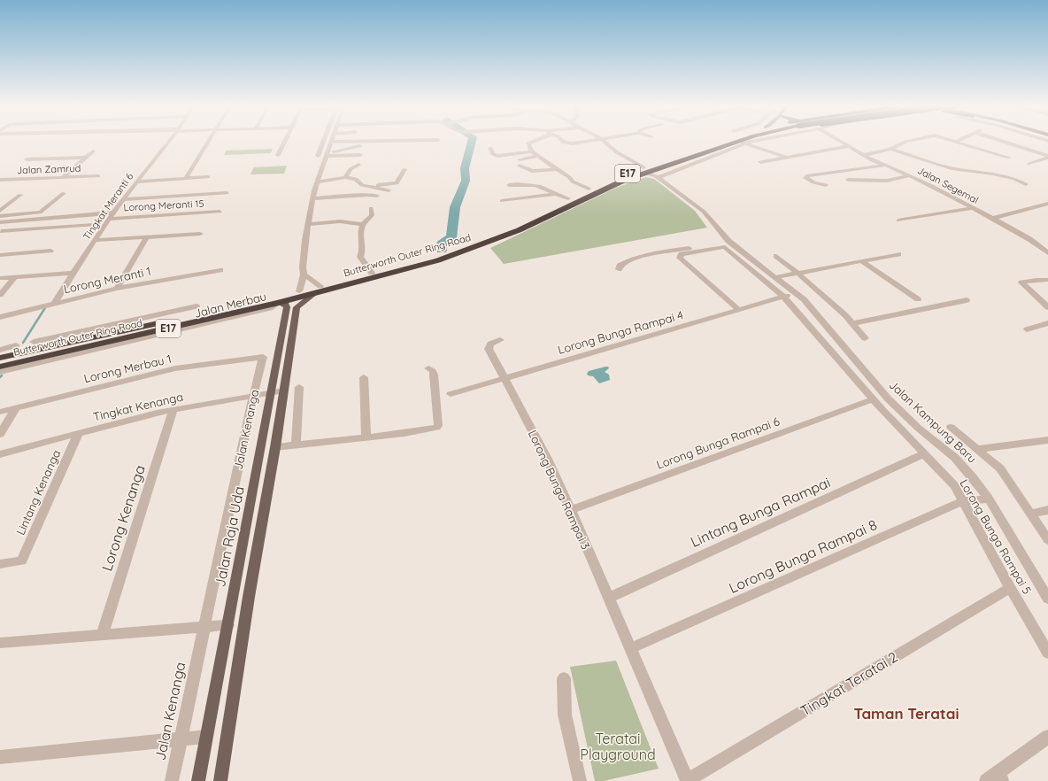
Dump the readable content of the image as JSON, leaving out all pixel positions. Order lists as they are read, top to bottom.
{
  "streets": {
    "highway": ["E17", "Butterworth Outer Ring Road"],
    "main road": ["Jalan Raja Uda"],
    "street": [
      "Jalan Zamrud",
      "Jalan Segemal",
      "Lorong Meranti 15",
      "Tingkat Meranti 6",
      "Lorong Meranti 1",
      "Jalan Merbau",
      "Lorong Bunga Rampai 4",
      "Lorong Merbau 1",
      "Tingkat Kenanga",
      "Jalan Kampung Baru",
      "Jalan Kenanga",
      "Lorong Bunga Rampai 6",
      "Lorong Bunga Rampai 3",
      "Lintang Kenanga",
      "Lintang Bunga Rampai",
      "Lorong Kenanga",
      "Lorong Bunga Rampai 5",
      "Lorong Bunga Rampai 8",
      "Tingkat Teratai 2"
    ]
  },
  "crossings": [
    ["Lorong Meranti 15", "Tingkat Meranti 6"],
    ["Tingkat Meranti 6", "Lorong Meranti 1"],
    ["Butterworth Outer Ring Road", "Jalan Merbau"],
    ["Butterworth Outer Ring Road", "Jalan Raja Uda"],
    ["Jalan Merbau", "Jalan Raja Uda"],
    ["Lorong Bunga Rampai 4", "Jalan Kampung Baru"],
    ["Lorong Bunga Rampai 4", "Lorong Bunga Rampai 3"],
    ["Lorong Bunga Rampai 4", "Lorong Bunga Rampai 5"],
    ["Lorong Merbau 1", "Jalan Kenanga"],
    ["Tingkat Kenanga", "Jalan Kenanga"],
    ["Tingkat Kenanga", "Lintang Kenanga"],
    ["Tingkat Kenanga", "Lorong Kenanga"],
    ["Tingkat Kenanga", "Jalan Raja Uda"],
    ["Jalan Kampung Baru", "Lorong Bunga Rampai 8"],
    ["Lorong Bunga Rampai 6", "Lorong Bunga Rampai 3"],
    ["Lorong Bunga Rampai 6", "Lorong Bunga Rampai 5"],
    ["Lorong Bunga Rampai 3", "Lintang Bunga Rampai"],
    ["Lorong Bunga Rampai 3", "Lorong Bunga Rampai 8"],
    ["Lorong Bunga Rampai 3", "Tingkat Teratai 2"],
    ["Lintang Bunga Rampai", "Lorong Bunga Rampai 5"],
    ["Lorong Bunga Rampai 5", "Lorong Bunga Rampai 8"],
    ["Lorong Bunga Rampai 5", "Tingkat Teratai 2"]
  ],
  "districts": ["Taman Teratai"],
  "parks": ["Teratai Playground"]
}
